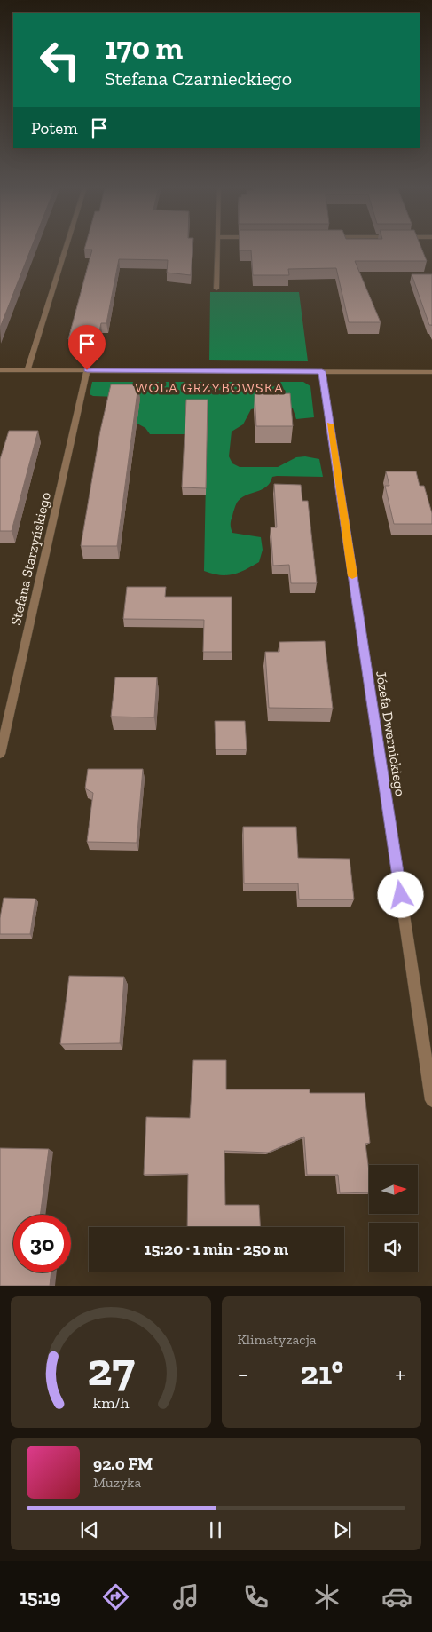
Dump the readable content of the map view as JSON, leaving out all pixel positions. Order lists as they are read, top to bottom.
{
  "streets": {
    "street": ["Stefana Starzyńskiego", "Józefa Dwernickiego"]
  },
  "districts": ["WOLA GRZYBOWSKA"],
  "north": "right",
  "page": {
    "turn": ["170 m", "Stefana Czarnieckiego"],
    "then": "Potem",
    "limit": "30",
    "trip": "15:20 · 1 min · 250 m",
    "tile": "Klimatyzacja",
    "heat": ["−", "21°", "+"],
    "song": ["92.0 FM", "Muzyka"],
    "tabs": "15:19",
    "gauge": ["27", "km/h"]
  }
}
